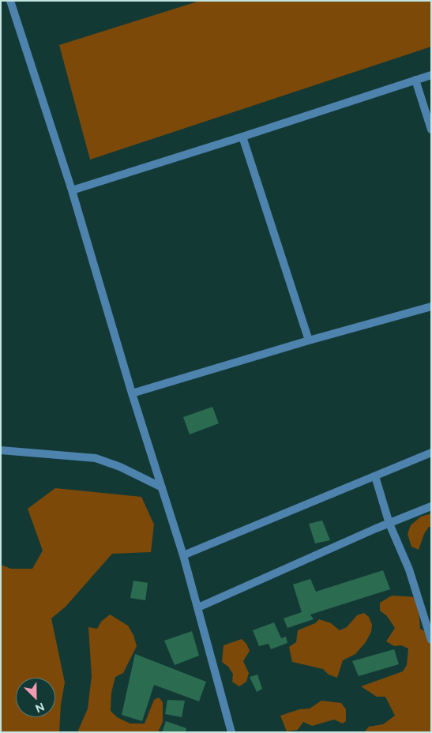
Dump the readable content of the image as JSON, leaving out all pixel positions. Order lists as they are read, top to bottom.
{
  "north": "bottom right"
}
